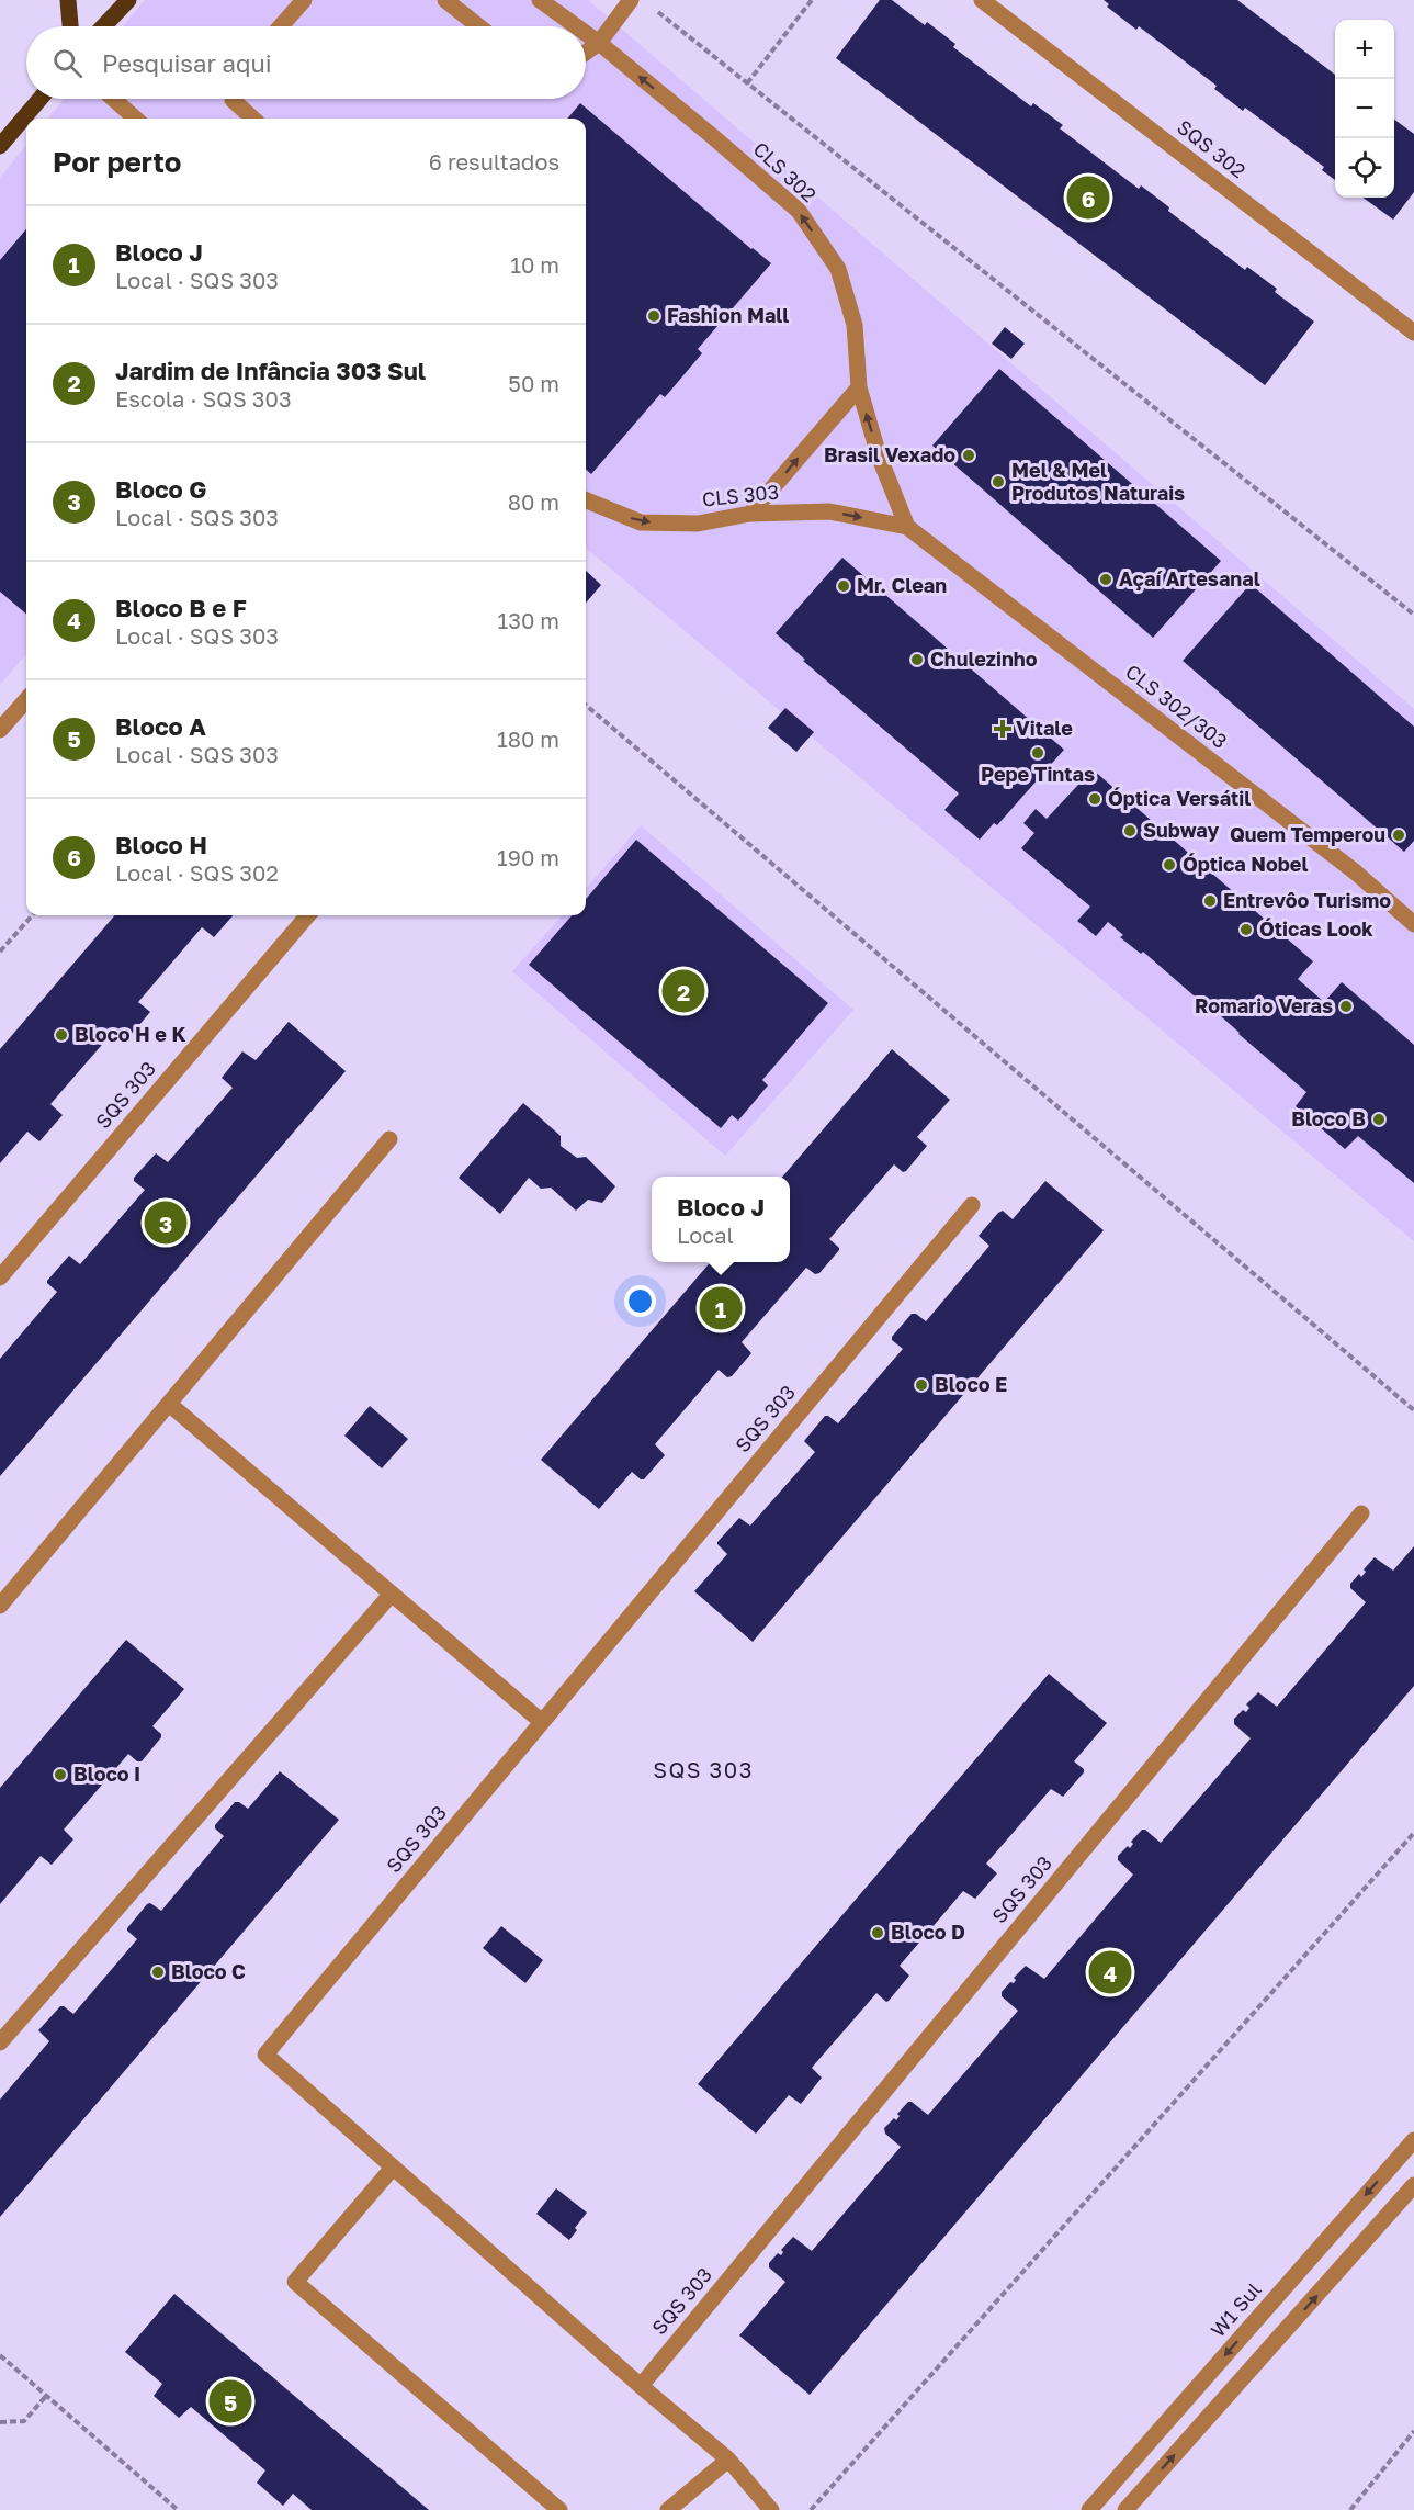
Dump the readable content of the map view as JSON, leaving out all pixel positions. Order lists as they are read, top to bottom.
{
  "streets": {
    "street": [
      "SQS 302",
      "CLS 302",
      "CLS 303",
      "CLS 302/303",
      "SQS 303",
      "W1 Sul"
    ]
  },
  "crossings": [
    ["CLS 302", "CLS 303"],
    ["CLS 302", "CLS 302/303"],
    ["CLS 303", "CLS 302/303"]
  ],
  "one_way": ["CLS 302", "CLS 303"],
  "districts": ["SQS 303"],
  "places": {
    "other": [
      "Fashion Mall",
      "Brasil Vexado",
      "Mel & Mel Produtos Naturais",
      "Açaí Artesanal",
      "Mr. Clean",
      "Chulezinho",
      "Pepe Tintas",
      "Óptica Versátil",
      "Subway",
      "Quem Temperou",
      "Óptica Nobel",
      "Entrevôo Turismo",
      "Óticas Look",
      "Romario Veras",
      "Bloco H e K",
      "Bloco B",
      "Bloco E",
      "Bloco I",
      "Bloco D",
      "Bloco C"
    ],
    "health": ["Vitale"]
  },
  "page": {
    "map_buttons": ["+", "−"],
    "search": "Pesquisar aqui",
    "heading": ["Por perto", "6 resultados"],
    "pins": [
      "6",
      "2",
      "3",
      "1",
      "4",
      "5"
    ],
    "list": [
      {
        "mark": "1",
        "name": "Bloco J",
        "note": "Local · SQS 303",
        "value": "10 m"
      },
      {
        "mark": "2",
        "name": "Jardim de Infância 303 Sul",
        "note": "Escola · SQS 303",
        "value": "50 m"
      },
      {
        "mark": "3",
        "name": "Bloco G",
        "note": "Local · SQS 303",
        "value": "80 m"
      },
      {
        "mark": "4",
        "name": "Bloco B e F",
        "note": "Local · SQS 303",
        "value": "130 m"
      },
      {
        "mark": "5",
        "name": "Bloco A",
        "note": "Local · SQS 303",
        "value": "180 m"
      },
      {
        "mark": "6",
        "name": "Bloco H",
        "note": "Local · SQS 302",
        "value": "190 m"
      }
    ],
    "popup": ["Bloco J", "Local"]
  }
}
